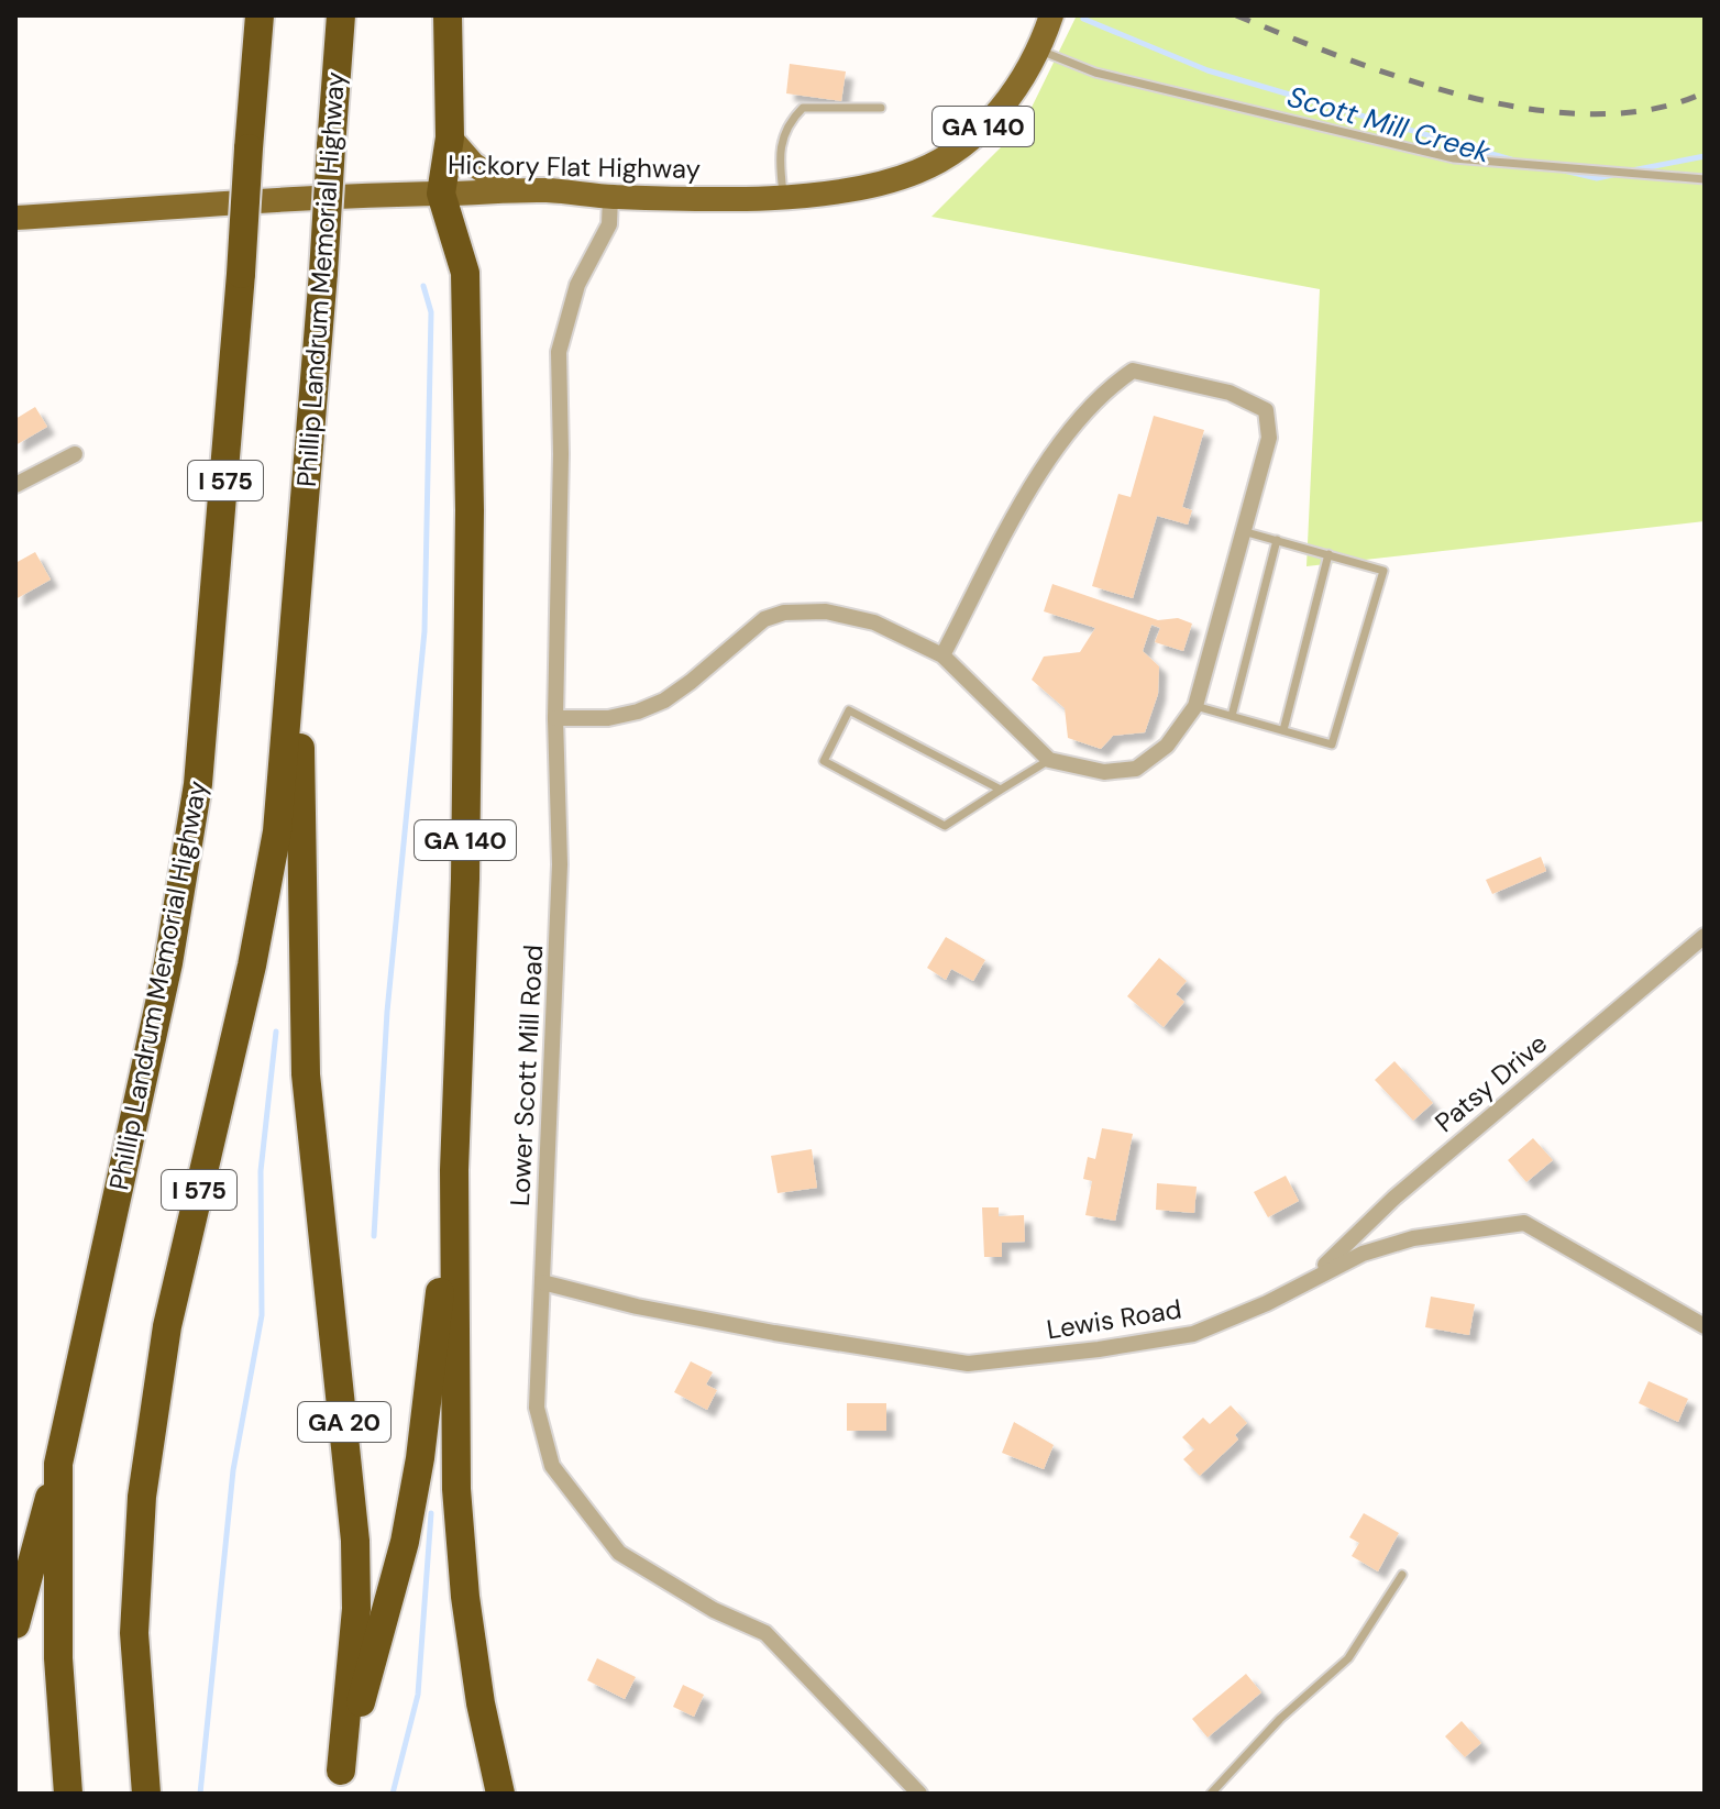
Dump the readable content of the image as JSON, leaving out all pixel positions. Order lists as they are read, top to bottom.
{
  "streets": {
    "highway": [
      "GA 140",
      "Phillip Landrum Memorial Highway",
      "I 575",
      "GA 20"
    ],
    "main road": ["Hickory Flat Highway"],
    "street": ["Lower Scott Mill Road", "Patsy Drive", "Lewis Road"]
  },
  "crossings": [
    ["GA 140", "Hickory Flat Highway"],
    ["GA 140", "GA 20"],
    ["Hickory Flat Highway", "Lower Scott Mill Road"],
    ["Phillip Landrum Memorial Highway", "GA 20"],
    ["Lower Scott Mill Road", "Lewis Road"],
    ["Patsy Drive", "Lewis Road"]
  ],
  "water": ["Scott Mill Creek"]
}
